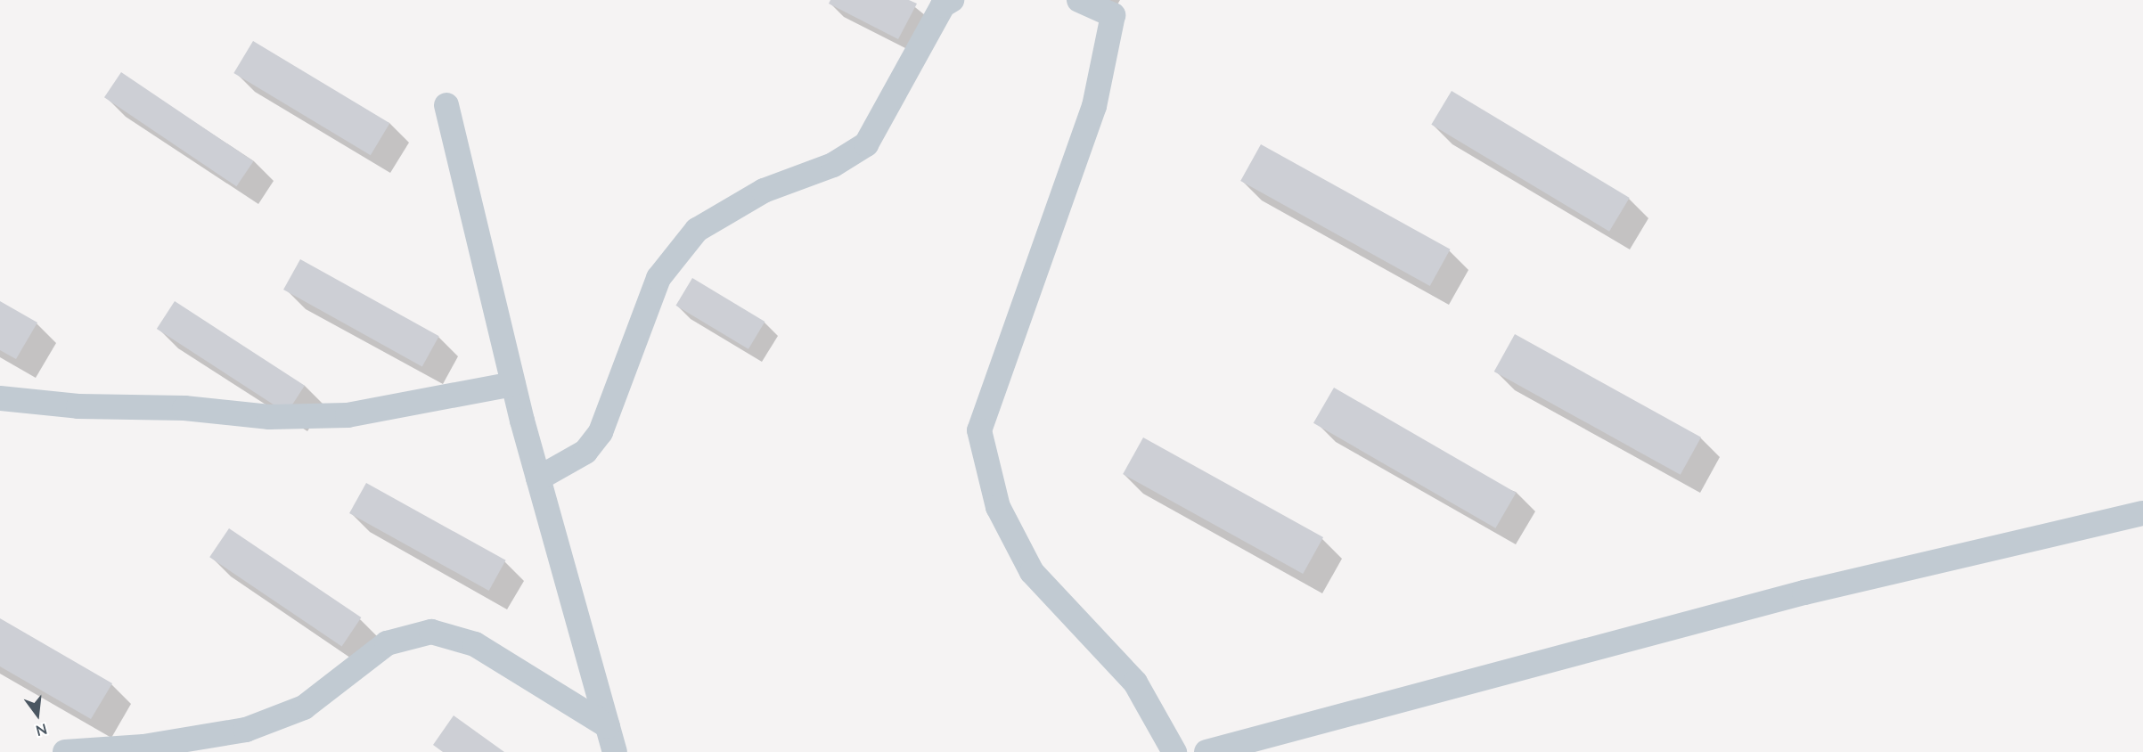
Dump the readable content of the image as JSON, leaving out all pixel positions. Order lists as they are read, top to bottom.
{
  "north": "bottom"
}
